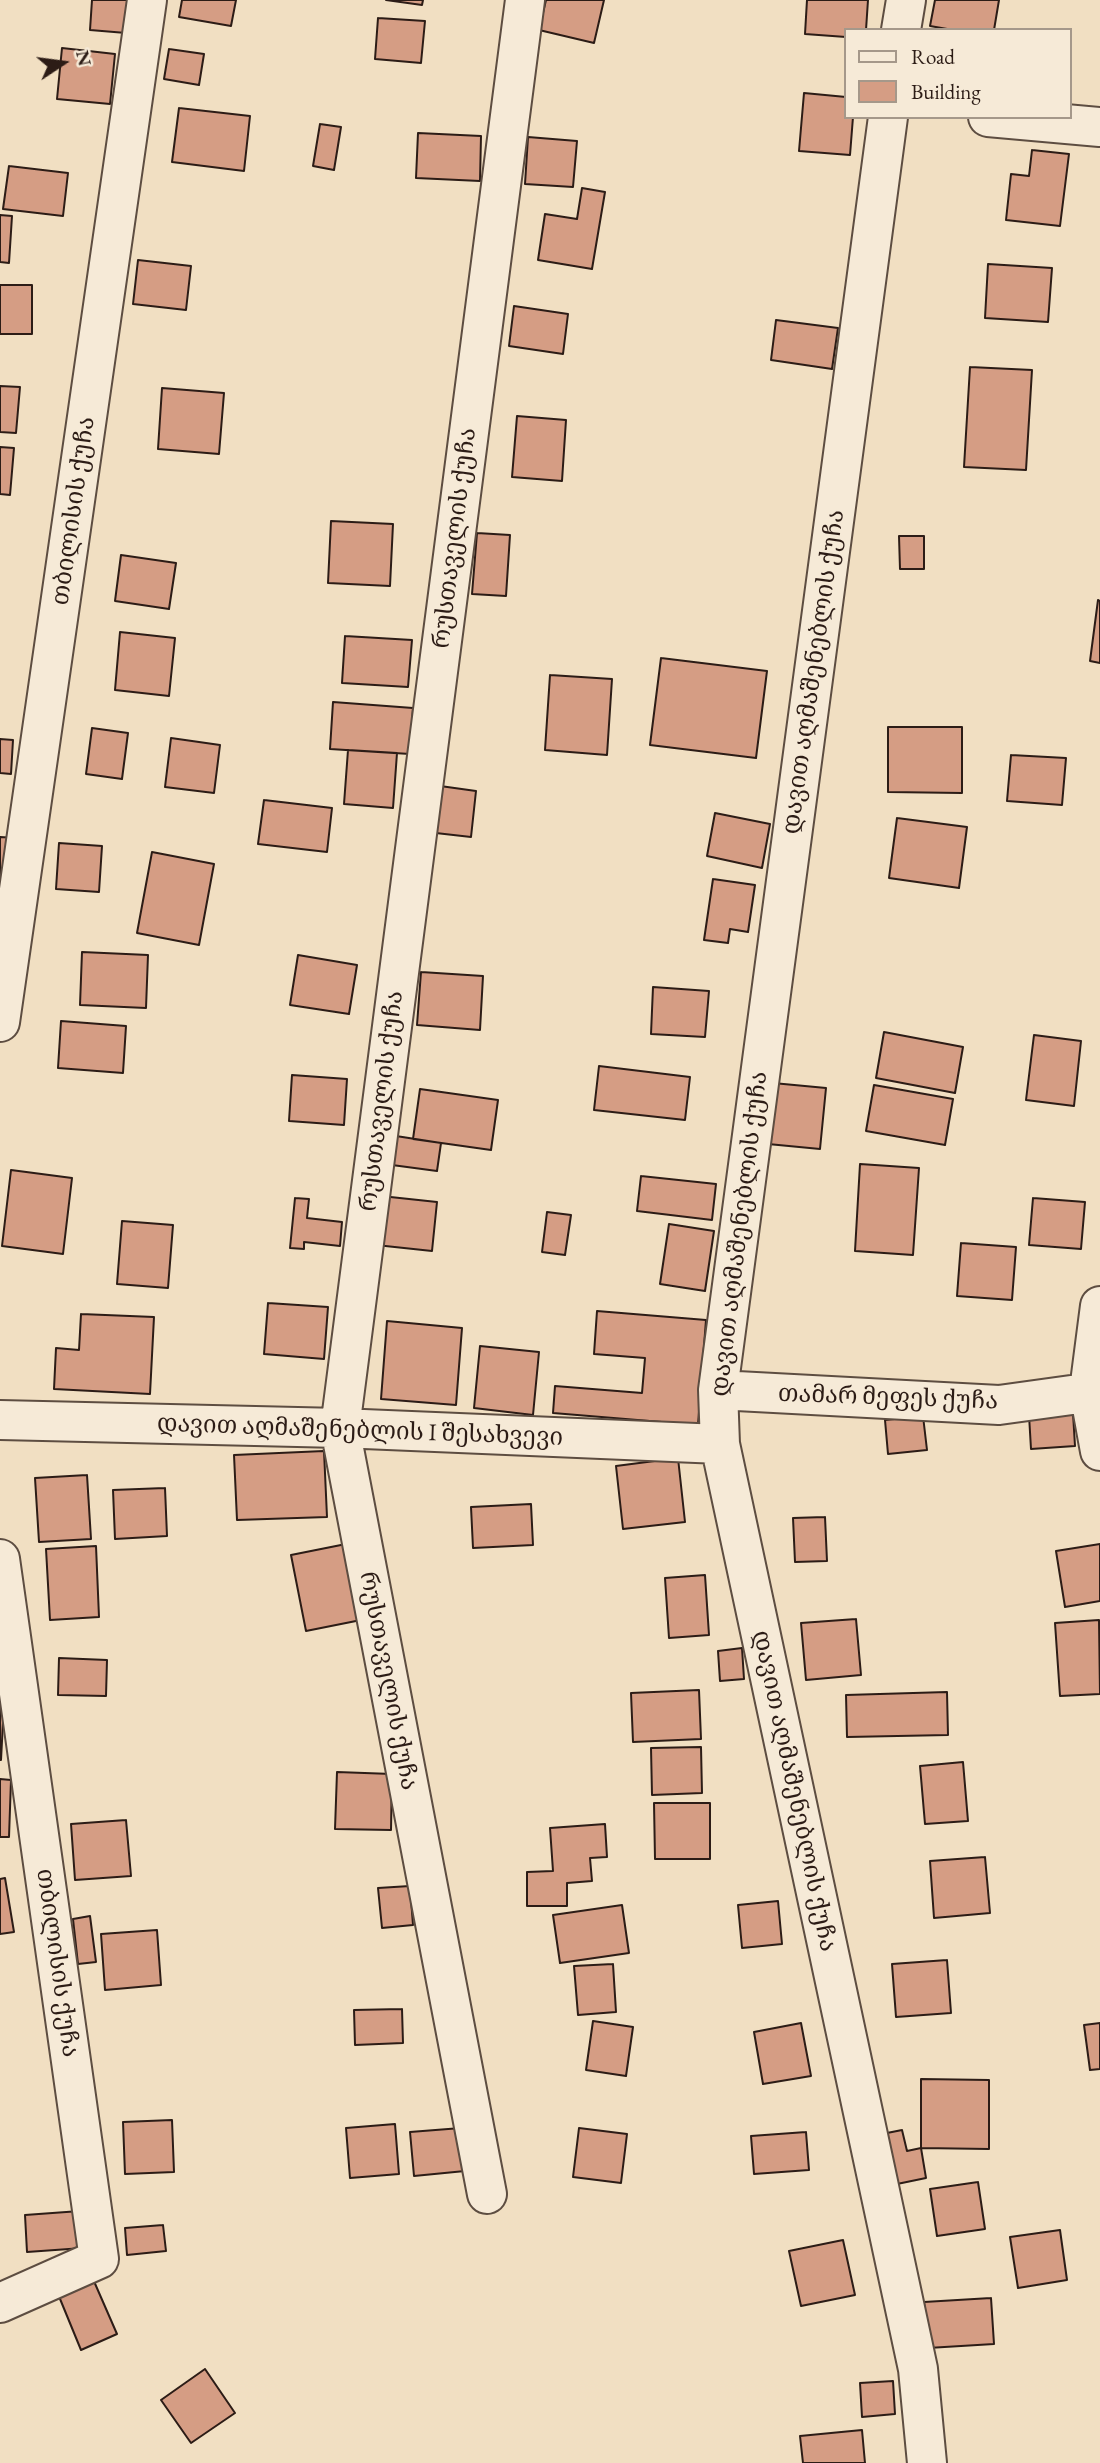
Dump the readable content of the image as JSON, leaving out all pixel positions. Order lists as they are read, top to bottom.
{
  "streets": {
    "street": [
      "თბილისის ქუჩა",
      "რუსთაველის ქუჩა",
      "დავით აღმაშენებლის ქუჩა",
      "თამარ მეფეს ქუჩა",
      "დავით აღმაშენებლის I შესახვევი"
    ]
  },
  "crossings": [
    ["რუსთაველის ქუჩა", "დავით აღმაშენებლის I შესახვევი"],
    ["დავით აღმაშენებლის ქუჩა", "თამარ მეფეს ქუჩა"],
    ["დავით აღმაშენებლის ქუჩა", "დავით აღმაშენებლის I შესახვევი"]
  ],
  "legend": ["Road", "Building"],
  "north": "right"
}
